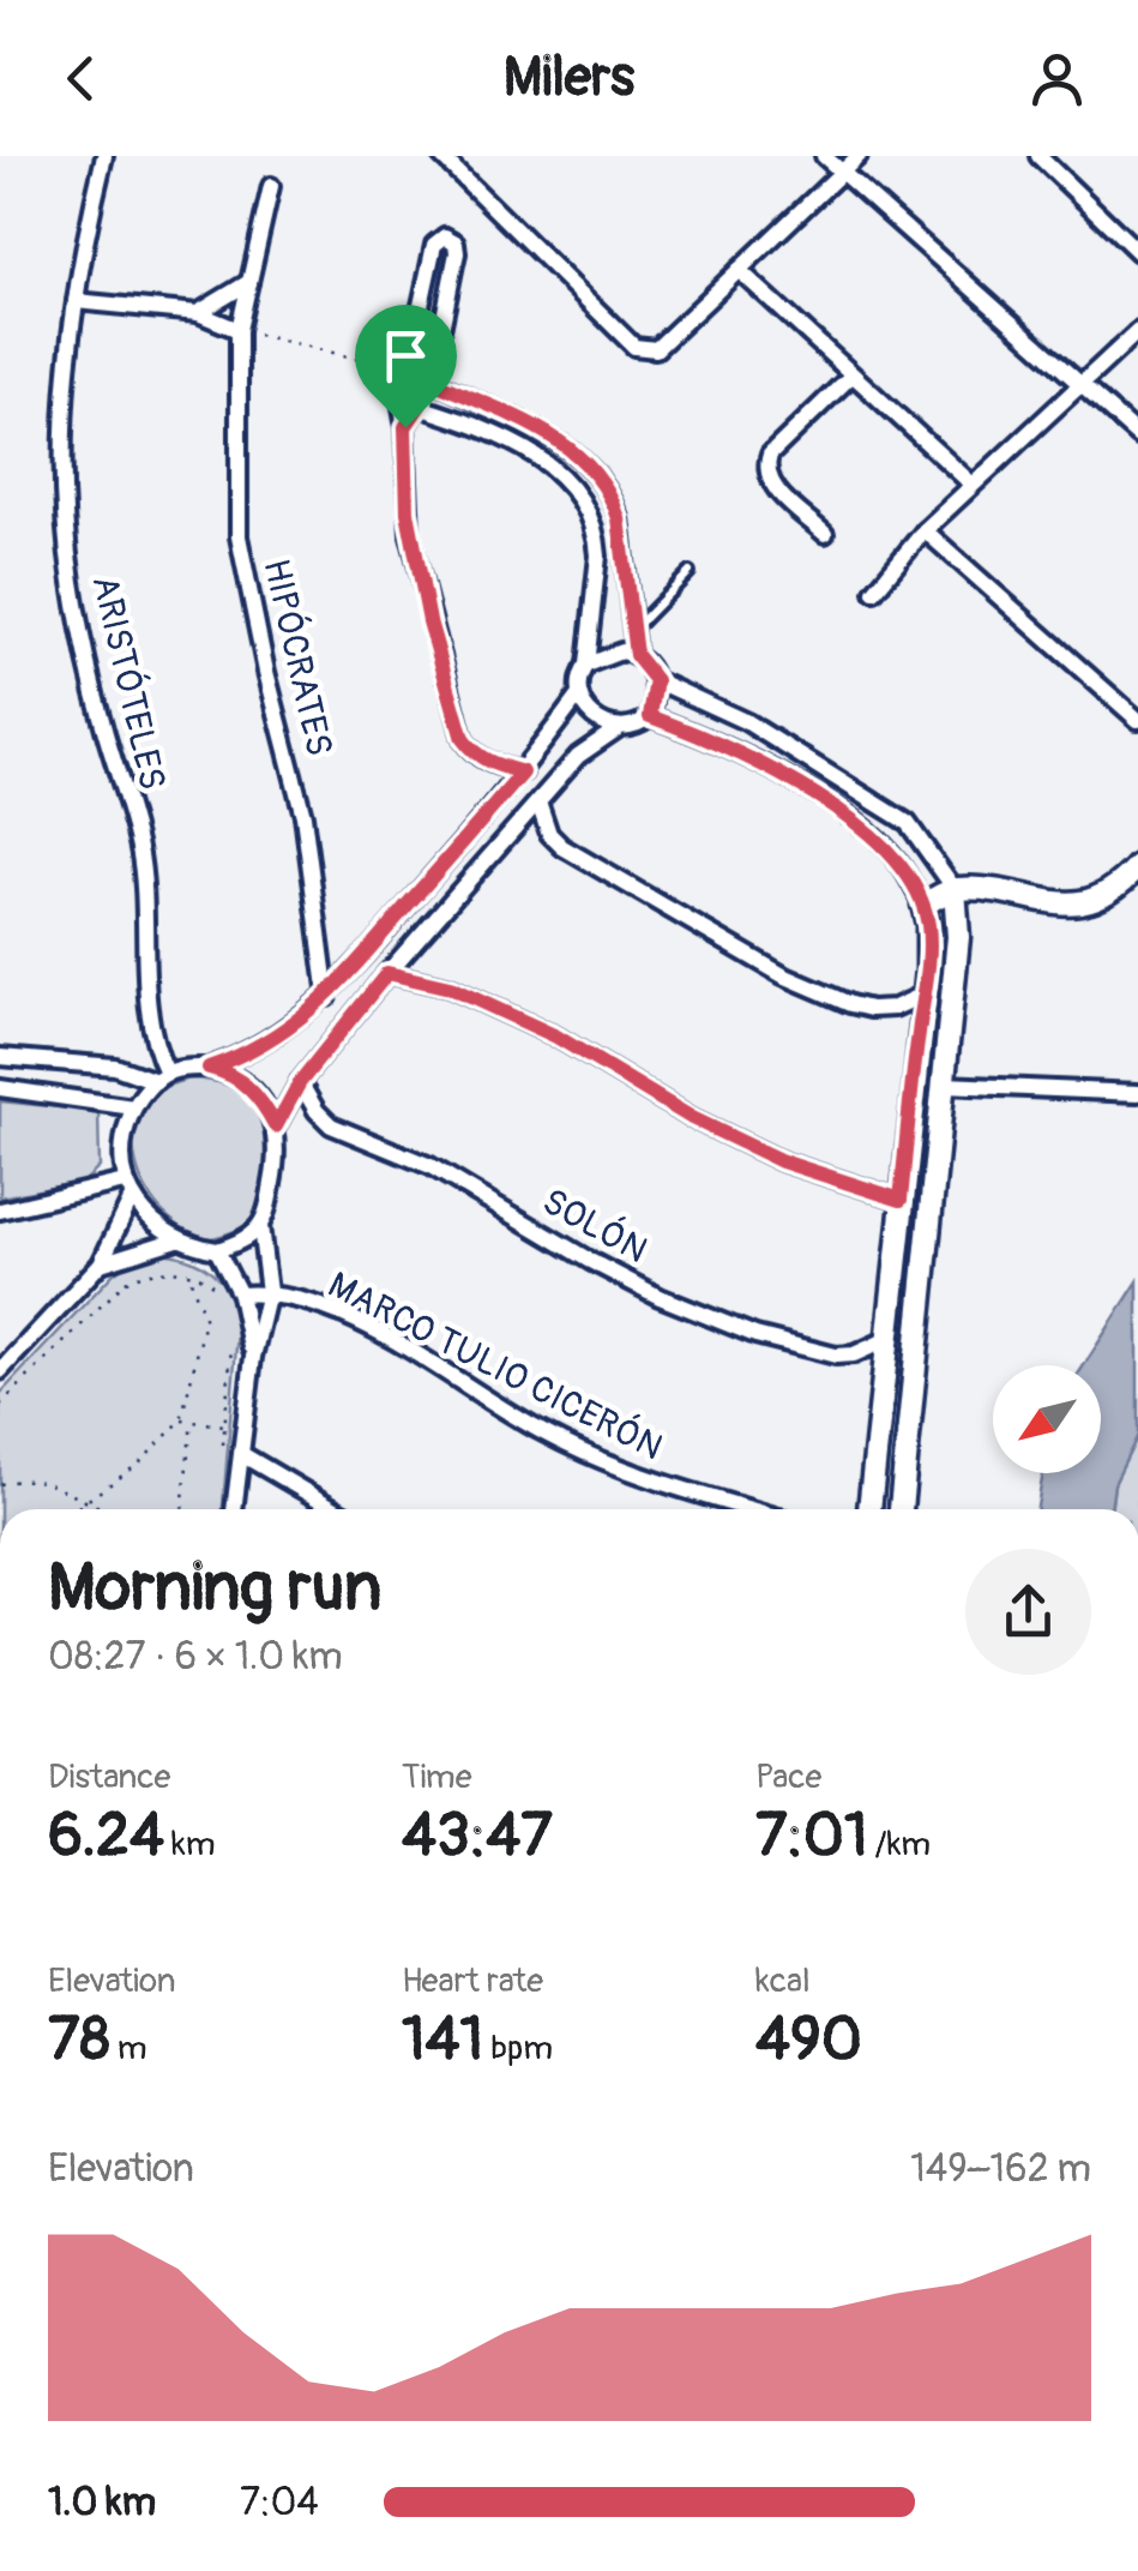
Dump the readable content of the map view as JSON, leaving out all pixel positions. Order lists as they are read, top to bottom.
{
  "streets": {
    "street": [
      "HIPÓCRATES",
      "ARISTÓTELES",
      "SOLÓN",
      "MARCO TULIO CICERÓN"
    ]
  },
  "north": "bottom left",
  "page": {
    "header": "Milers",
    "heading": ["Morning run", "08:27 · 6 × 1.0 km"],
    "stats": [
      ["Distance", "6.24 km"],
      ["Time", "43:47"],
      ["Pace", "7:01 /km"],
      ["Elevation", "78 m"],
      ["Heart rate", "141 bpm"],
      ["kcal", "490"]
    ],
    "chart": ["Elevation", "149–162 m"],
    "list": [
      {
        "name": "1.0 km",
        "note": "7:04"
      }
    ]
  }
}
